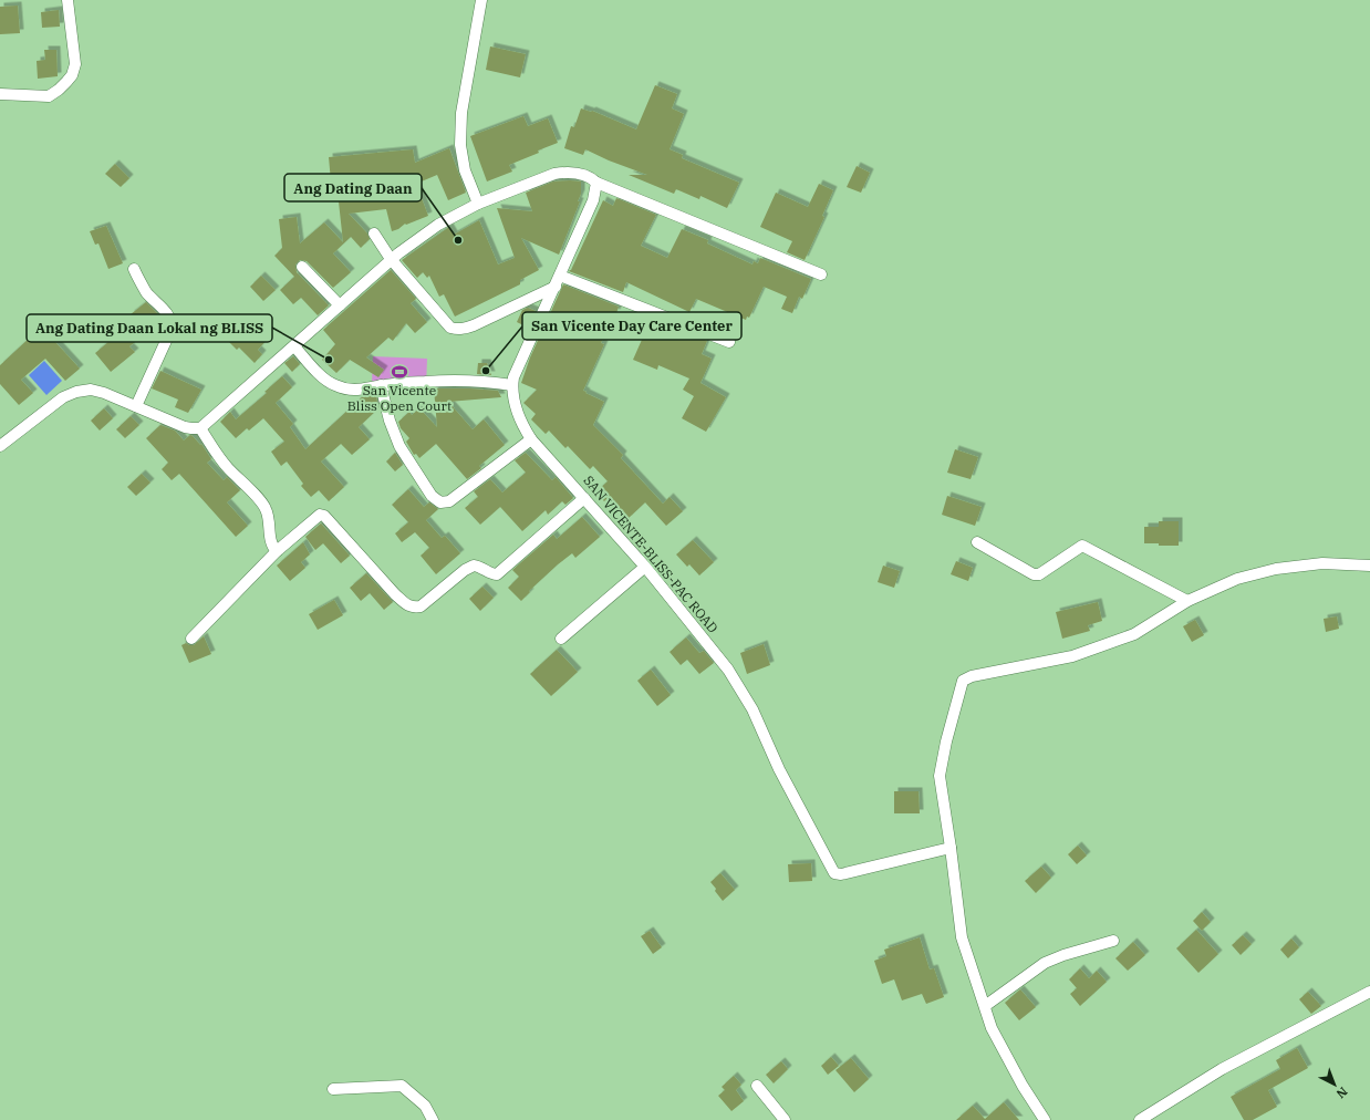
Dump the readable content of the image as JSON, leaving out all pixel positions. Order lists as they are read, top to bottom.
{
  "streets": {
    "street": ["SAN VICENTE-BLISS-PAC ROAD"]
  },
  "places": {
    "other": ["Ang Dating Daan", "Ang Dating Daan Lokal ng BLISS", "San Vicente Day Care Center"],
    "sports": ["San Vicente Bliss Open Court"]
  },
  "north": "bottom right"
}
